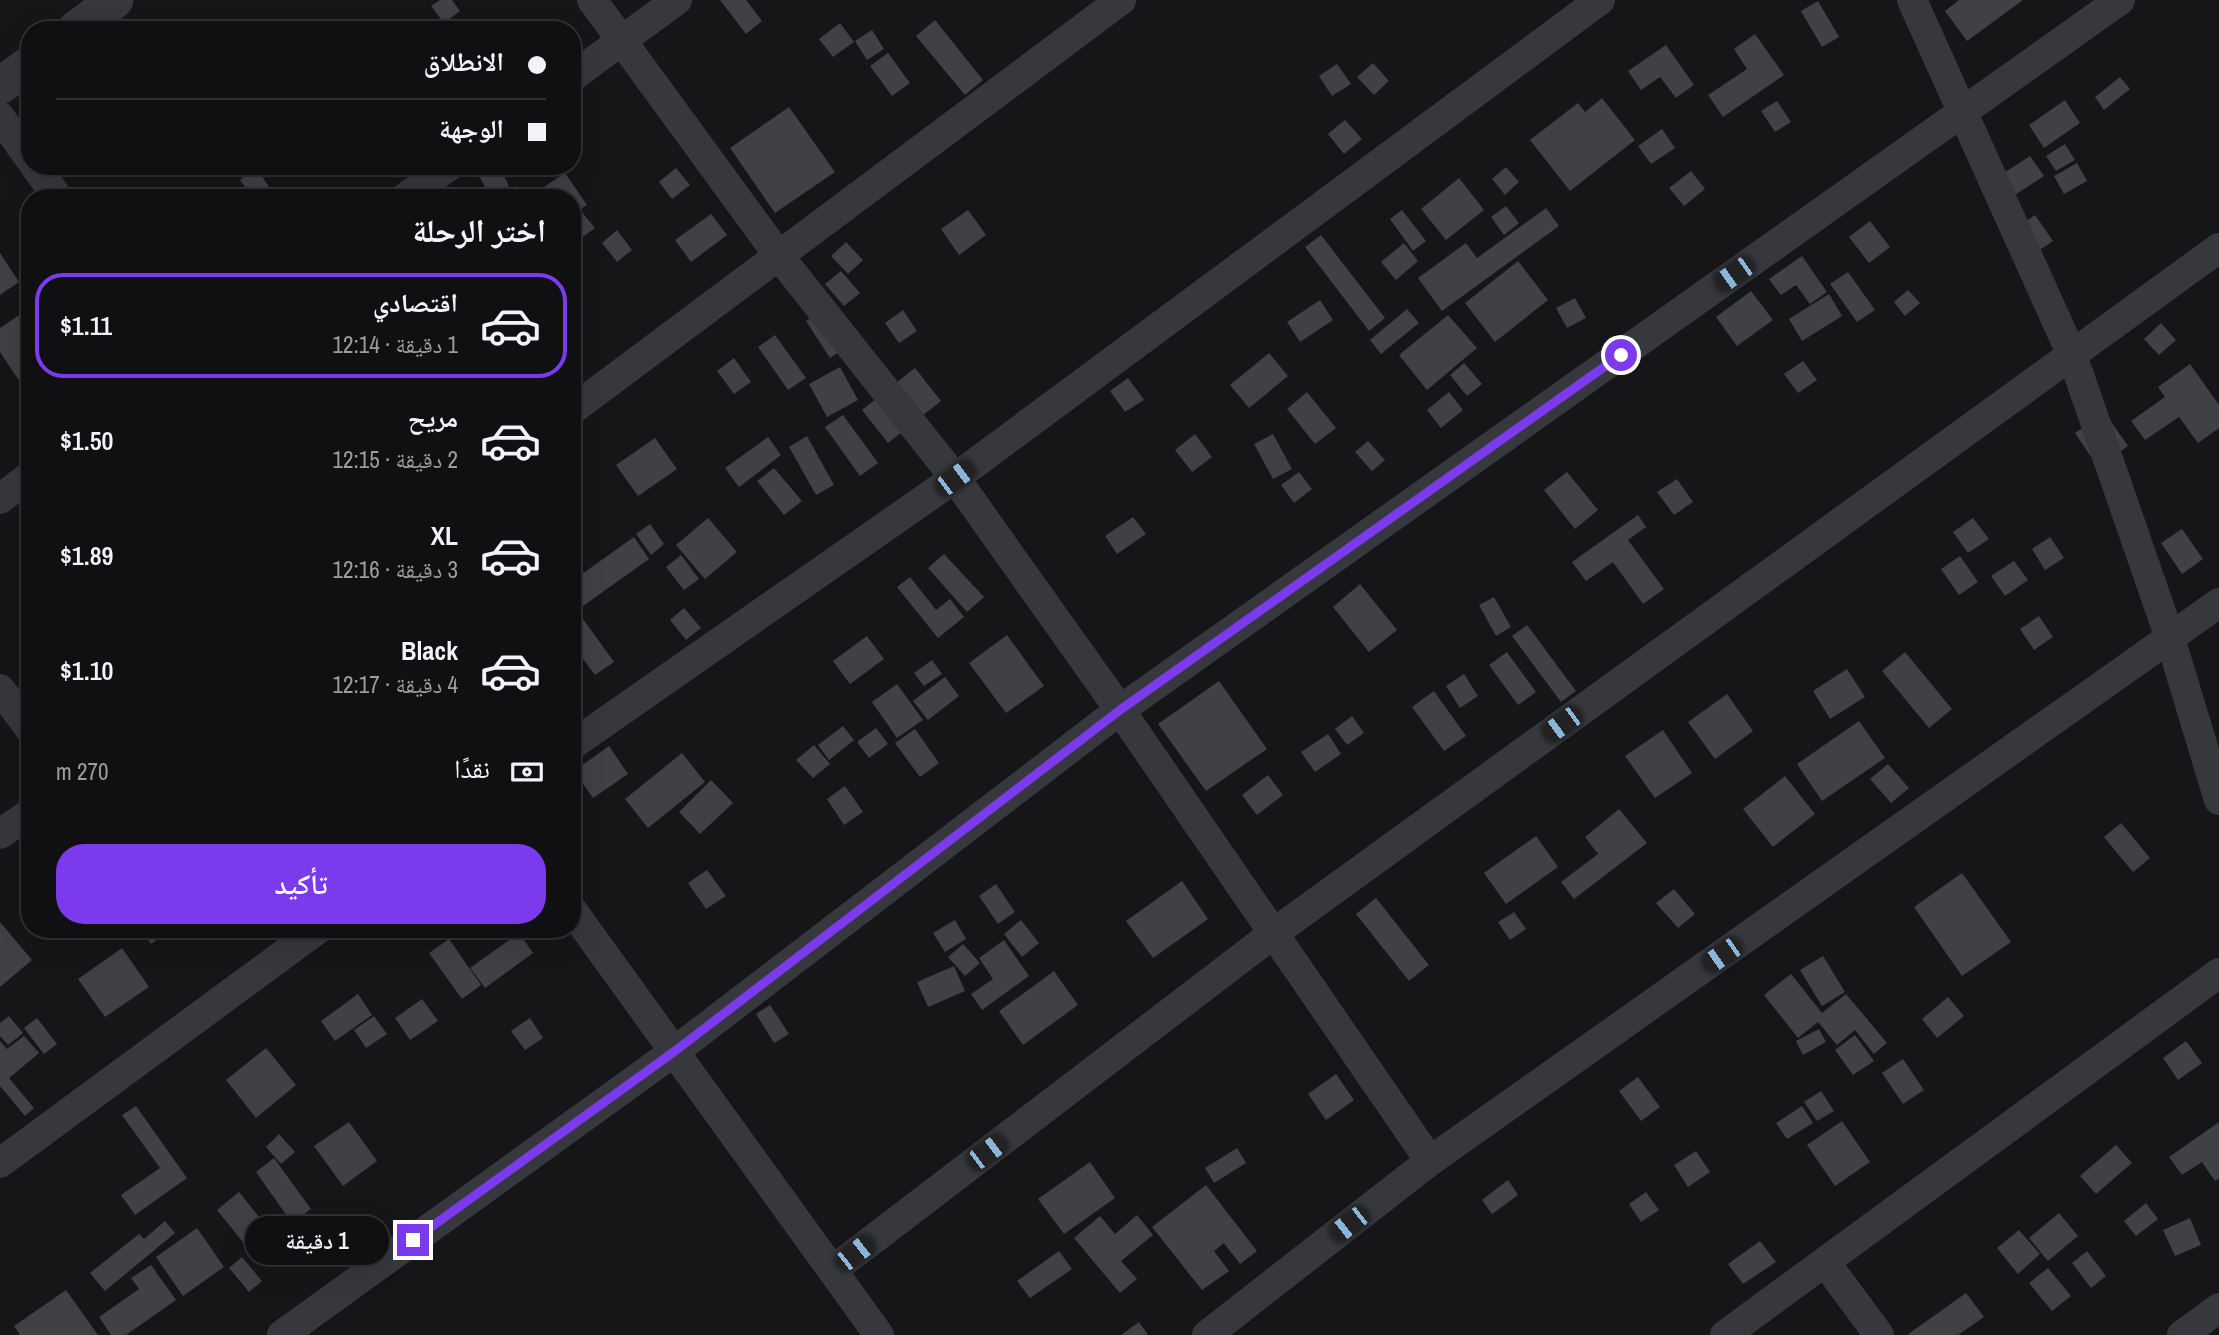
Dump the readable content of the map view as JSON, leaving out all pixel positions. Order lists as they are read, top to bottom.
{
  "page": {
    "banner": ["الانطلاق", "الوجهة"],
    "heading": "اختر الرحلة",
    "list": [
      {
        "name": "اقتصادي",
        "note": "1 دقيقة · 12:14",
        "value": "$1.11"
      },
      {
        "name": "مريح",
        "note": "2 دقيقة · 12:15",
        "value": "$1.50"
      },
      {
        "name": "XL",
        "note": "3 دقيقة · 12:16",
        "value": "$1.89"
      },
      {
        "name": "Black",
        "note": "4 دقيقة · 12:17",
        "value": "$1.10"
      }
    ],
    "pay": ["نقدًا", "270 m"],
    "buttons": "تأكيد",
    "bubble": "1 دقيقة"
  }
}
